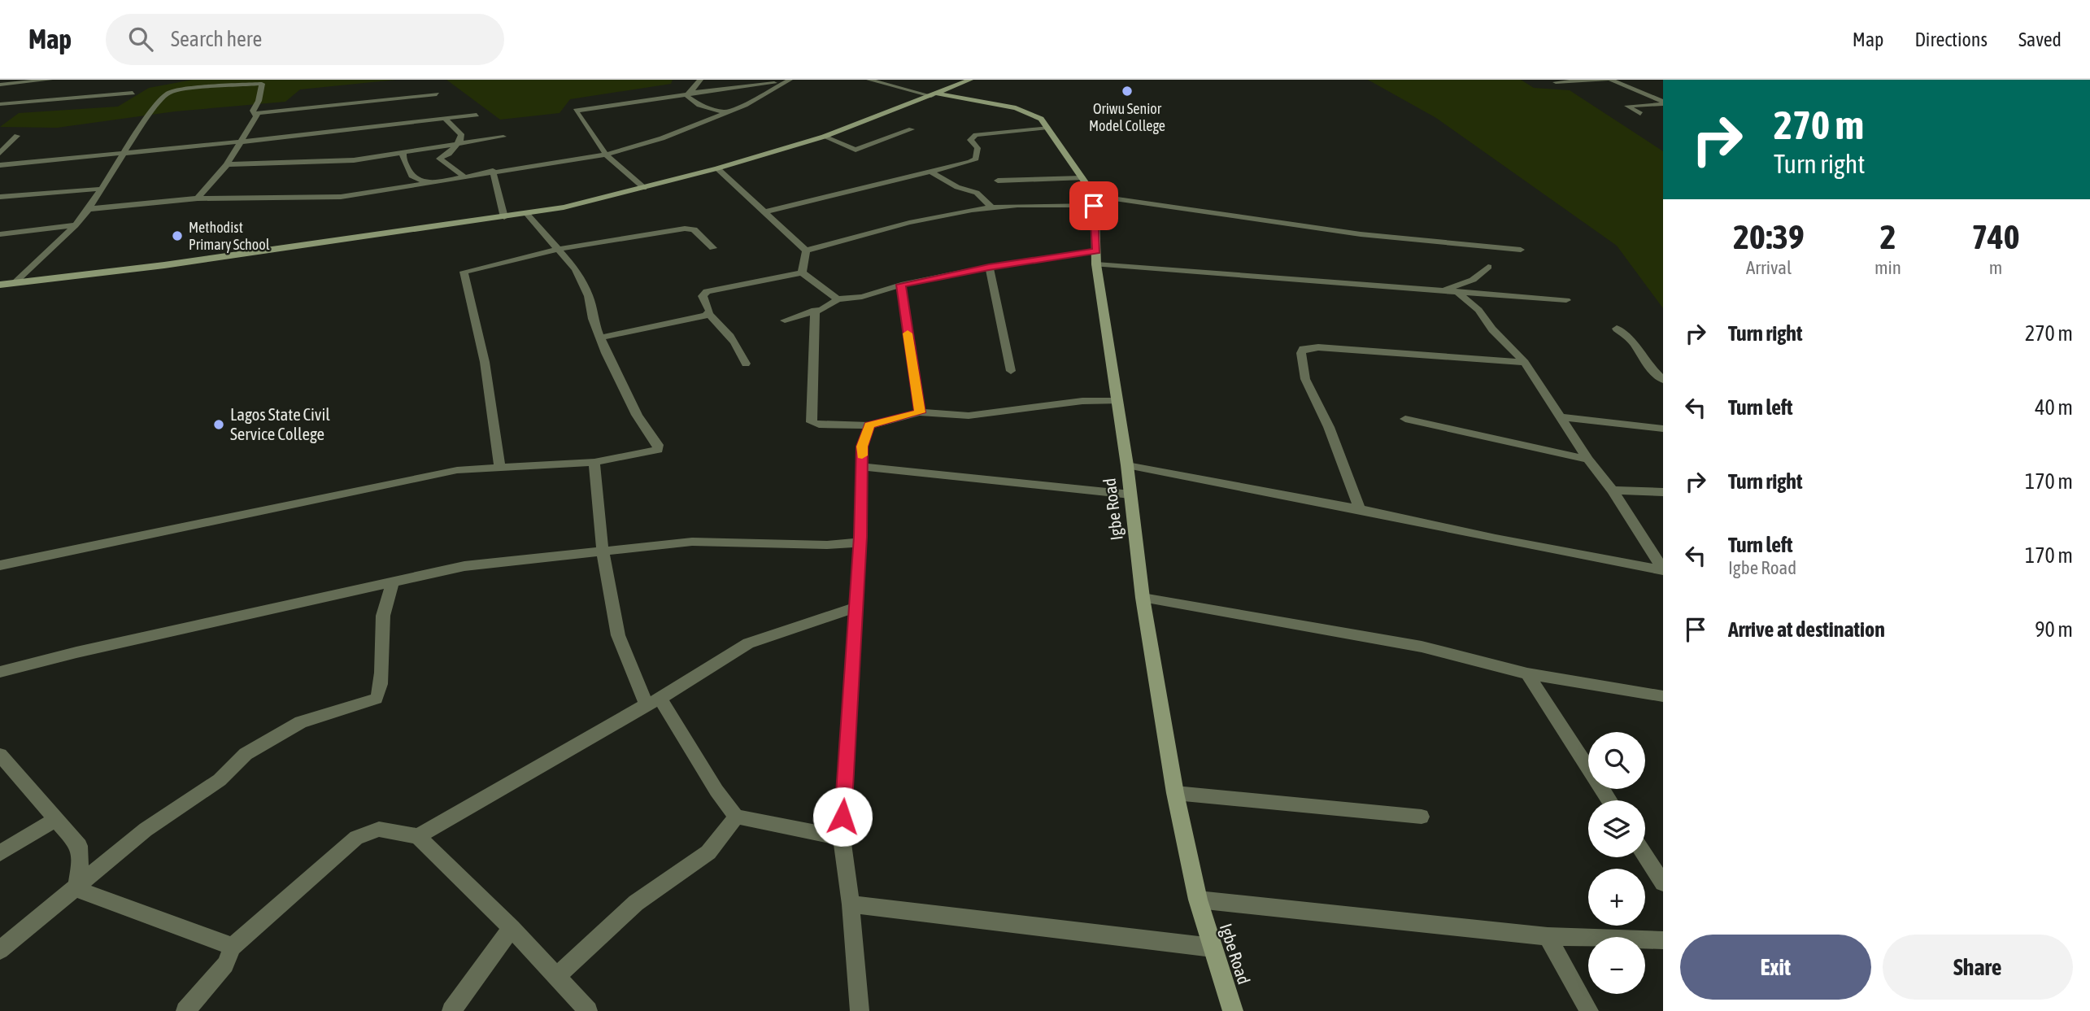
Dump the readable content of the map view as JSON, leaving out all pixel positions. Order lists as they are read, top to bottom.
{
  "streets": {
    "street": ["Igbe Road"]
  },
  "places": ["Oriwu Senior Model College", "Methodist Primary School", "Lagos State Civil Service College"],
  "page": {
    "header": "Map",
    "search": "Search here",
    "nav": ["Map", "Directions", "Saved"],
    "turn": ["270 m", "Turn right"],
    "eta": [
      "20:39",
      "Arrival",
      "2",
      "min",
      "740",
      "m"
    ],
    "list": [
      {
        "name": "Turn right",
        "value": "270 m"
      },
      {
        "name": "Turn left",
        "value": "40 m"
      },
      {
        "name": "Turn right",
        "value": "170 m"
      },
      {
        "name": "Turn left",
        "note": "Igbe Road",
        "value": "170 m"
      },
      {
        "name": "Arrive at destination",
        "value": "90 m"
      }
    ],
    "map_buttons": ["+", "−"],
    "buttons": ["Exit", "Share"]
  }
}
